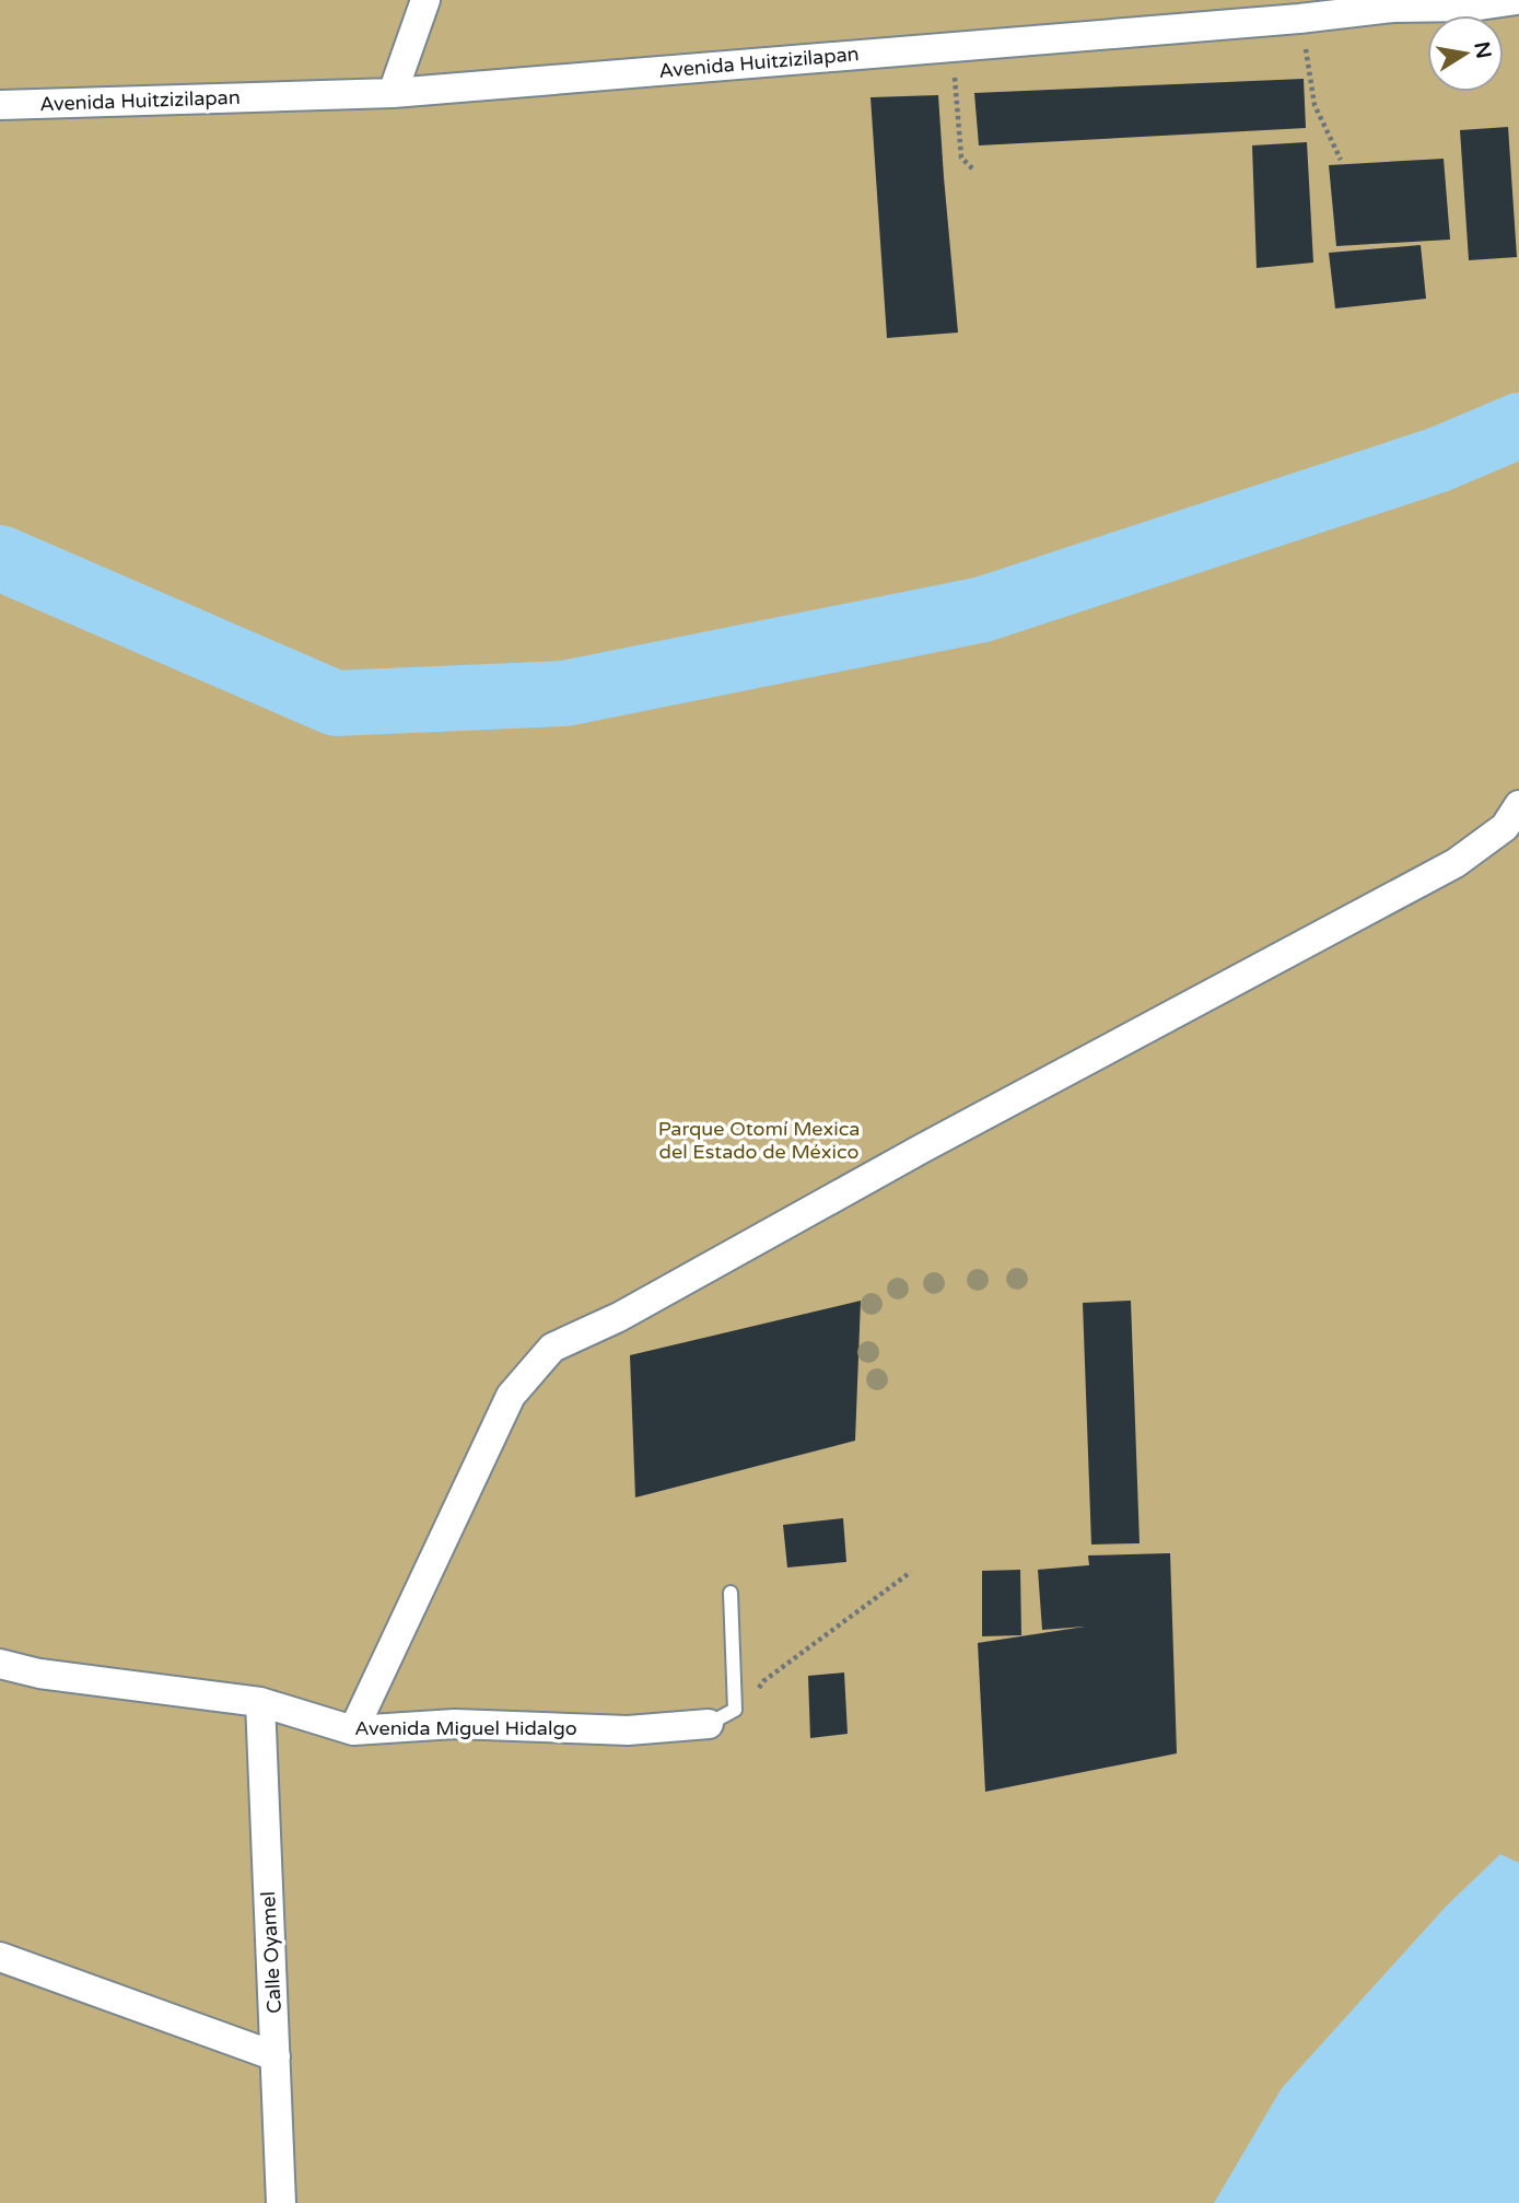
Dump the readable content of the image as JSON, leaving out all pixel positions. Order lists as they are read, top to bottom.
{
  "streets": {
    "street": ["Avenida Huitzizilapan", "Avenida Miguel Hidalgo", "Calle Oyamel"]
  },
  "crossings": [
    ["Avenida Miguel Hidalgo", "Calle Oyamel"]
  ],
  "parks": ["Parque Otomí Mexica del Estado de México"],
  "north": "right"
}
